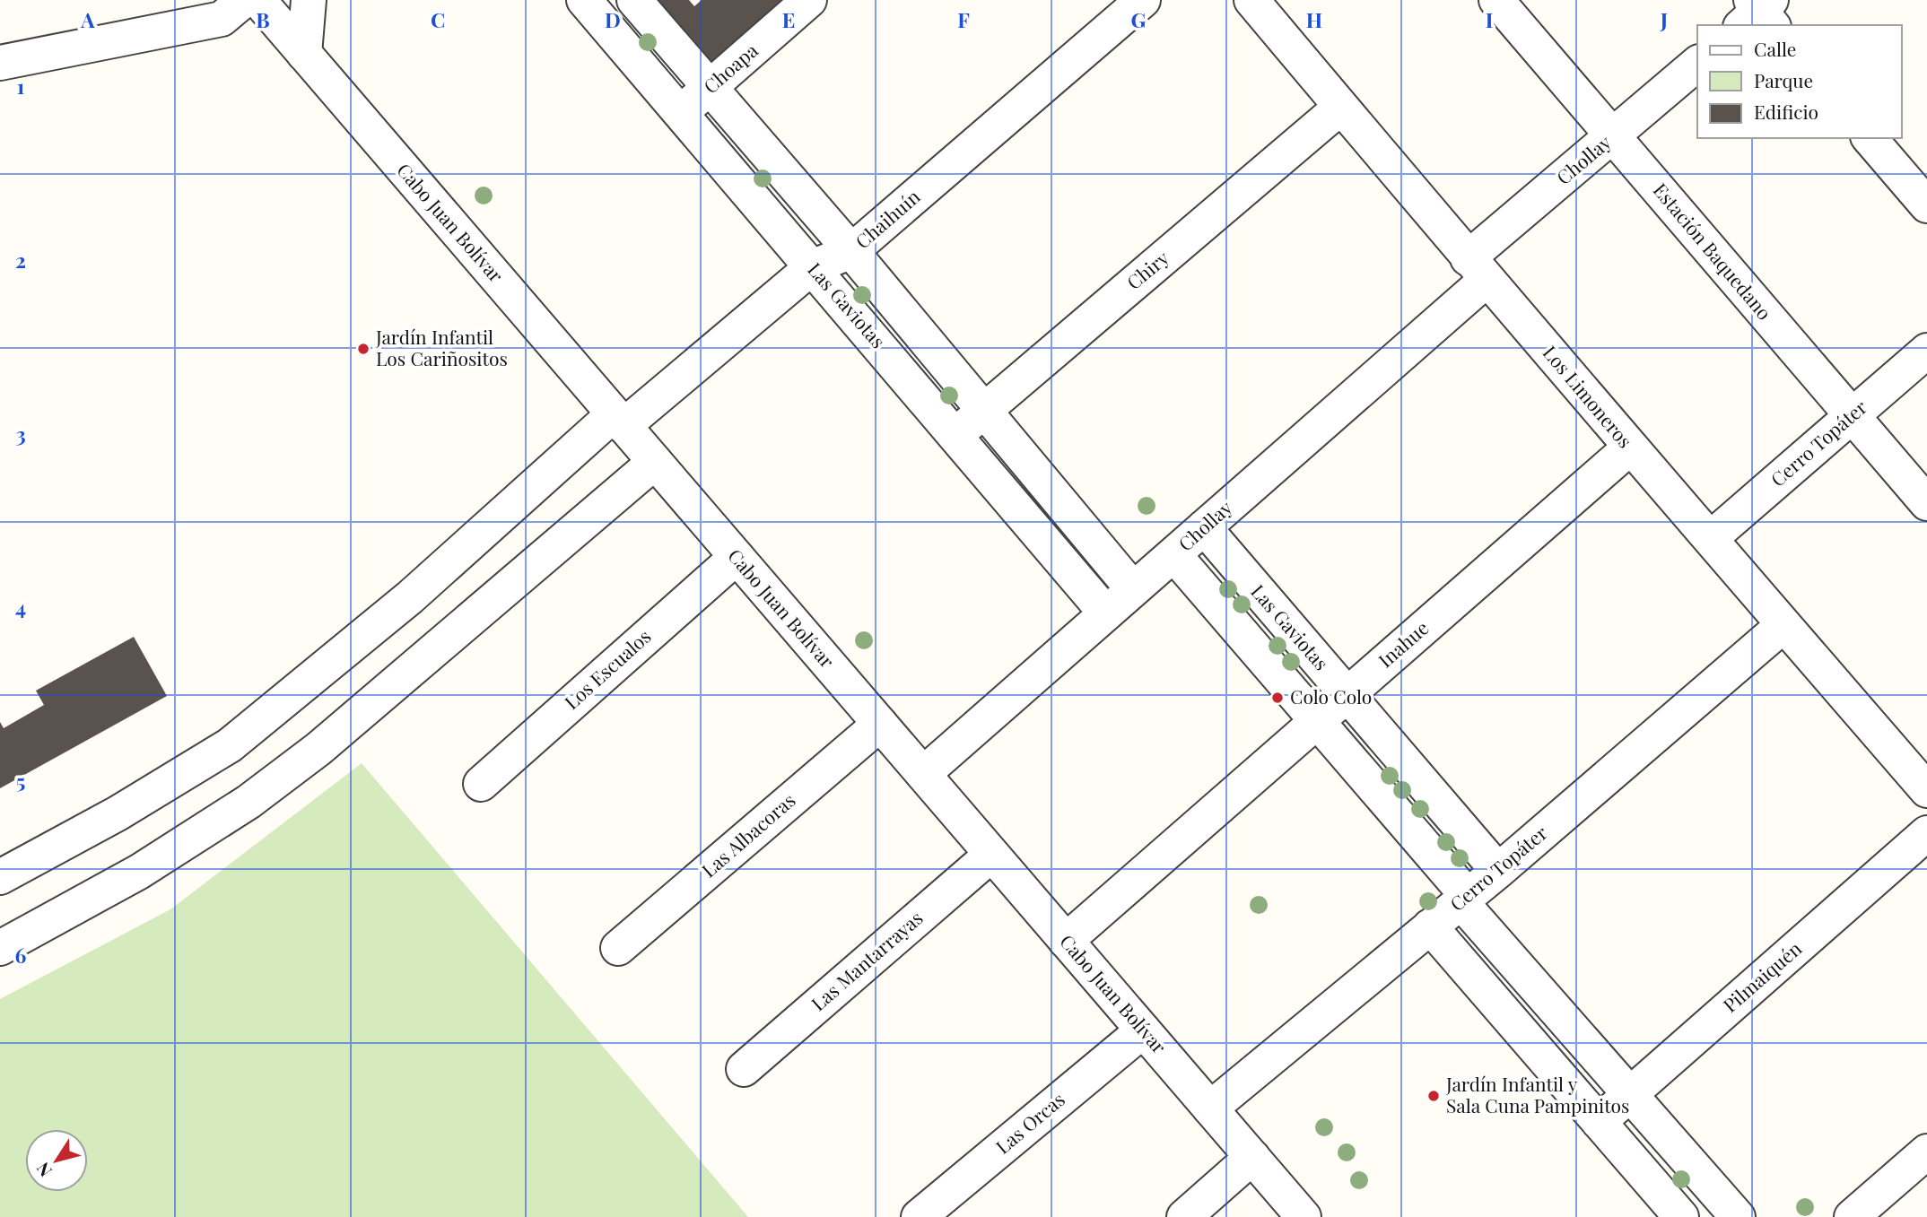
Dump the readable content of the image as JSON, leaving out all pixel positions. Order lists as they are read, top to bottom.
{
  "streets": {
    "street": [
      "Choapa",
      "Chollay",
      "Chaihuín",
      "Cabo Juan Bolívar",
      "Estación Baquedano",
      "Chiry",
      "Las Gaviotas",
      "Los Limoneros",
      "Cerro Topáter",
      "Inahue",
      "Los Escualos",
      "Las Albacoras",
      "Las Mantarrayas",
      "Pilmaiquén",
      "Las Orcas"
    ]
  },
  "crossings": [
    ["Choapa", "Las Gaviotas"],
    ["Chollay", "Cabo Juan Bolívar"],
    ["Chollay", "Estación Baquedano"],
    ["Chollay", "Las Gaviotas"],
    ["Chollay", "Los Limoneros"],
    ["Chaihuín", "Cabo Juan Bolívar"],
    ["Chaihuín", "Las Gaviotas"],
    ["Cabo Juan Bolívar", "Cerro Topáter"],
    ["Cabo Juan Bolívar", "Inahue"],
    ["Cabo Juan Bolívar", "Los Escualos"],
    ["Cabo Juan Bolívar", "Las Albacoras"],
    ["Cabo Juan Bolívar", "Las Mantarrayas"],
    ["Cabo Juan Bolívar", "Las Orcas"],
    ["Estación Baquedano", "Cerro Topáter"],
    ["Chiry", "Las Gaviotas"],
    ["Chiry", "Los Limoneros"],
    ["Las Gaviotas", "Cerro Topáter"],
    ["Las Gaviotas", "Inahue"],
    ["Los Limoneros", "Cerro Topáter"],
    ["Los Limoneros", "Inahue"]
  ],
  "places": ["Jardín Infantil Los Cariñositos", "Colo Colo", "Jardín Infantil y Sala Cuna Pampinitos"],
  "legend": ["Calle", "Parque", "Edificio"],
  "north": "bottom left",
  "grid": {
    "columns": [
      "A",
      "B",
      "C",
      "D",
      "E",
      "F",
      "G",
      "H",
      "I",
      "J"
    ],
    "rows": [
      "1",
      "2",
      "3",
      "4",
      "5",
      "6"
    ]
  }
}
